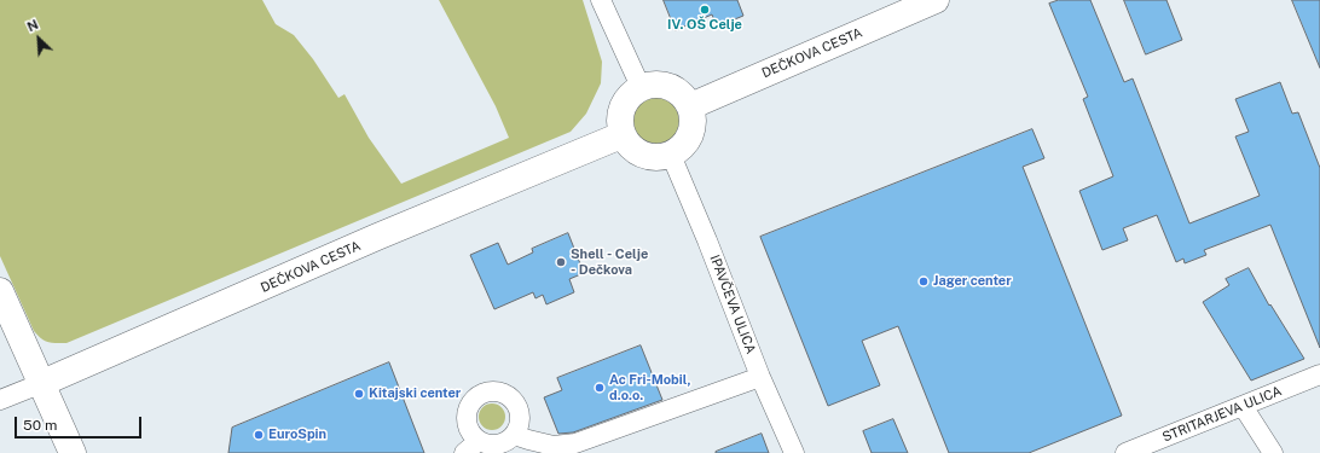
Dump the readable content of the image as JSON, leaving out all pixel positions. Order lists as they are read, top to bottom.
{
  "streets": {
    "street": ["DEČKOVA CESTA", "IPAVČEVA ULICA", "STRITARJEVA ULICA"]
  },
  "crossings": [
    ["DEČKOVA CESTA", "IPAVČEVA ULICA"]
  ],
  "places": [
    "IV. OŠ Celje",
    "Shell - Celje - Dečkova",
    "Jager center",
    "Ac Fri-Mobil, d.o.o.",
    "Kitajski center",
    "EuroSpin"
  ],
  "scale_bar": "50 m",
  "north": "top left"
}
